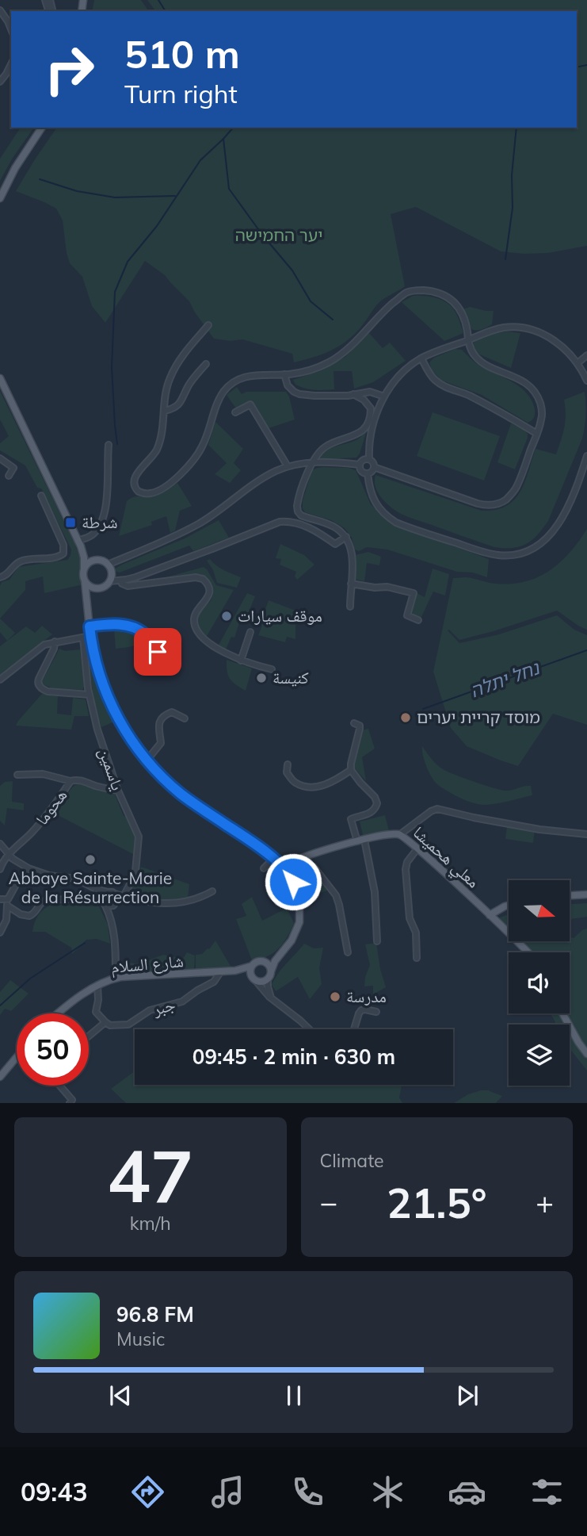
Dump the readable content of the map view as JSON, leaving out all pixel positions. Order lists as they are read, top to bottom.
{
  "streets": {
    "main road": ["معلي هحميشا", "شارع السلام"],
    "street": ["ياسمين", "هحوما", "جبر"]
  },
  "crossings": [
    ["ياسمين", "هحوما"],
    ["شارع السلام", "جبر"]
  ],
  "water": ["נחל יתלה"],
  "parks": ["יער החמישה"],
  "places": {
    "transit": ["شرطة"],
    "other": [
      "موقف سيارات",
      "كنيسة",
      "מוסד קריית יערים",
      "Abbaye Sainte-Marie de la Résurrection",
      "مدرسة"
    ]
  },
  "north": "right",
  "page": {
    "turn": ["510 m", "Turn right"],
    "limit": "50",
    "trip": "09:45 · 2 min · 630 m",
    "tile": [
      ["47", "km/h"],
      "Climate"
    ],
    "heat": ["−", "21.5°", "+"],
    "song": ["96.8 FM", "Music"],
    "tabs": "09:43"
  }
}
